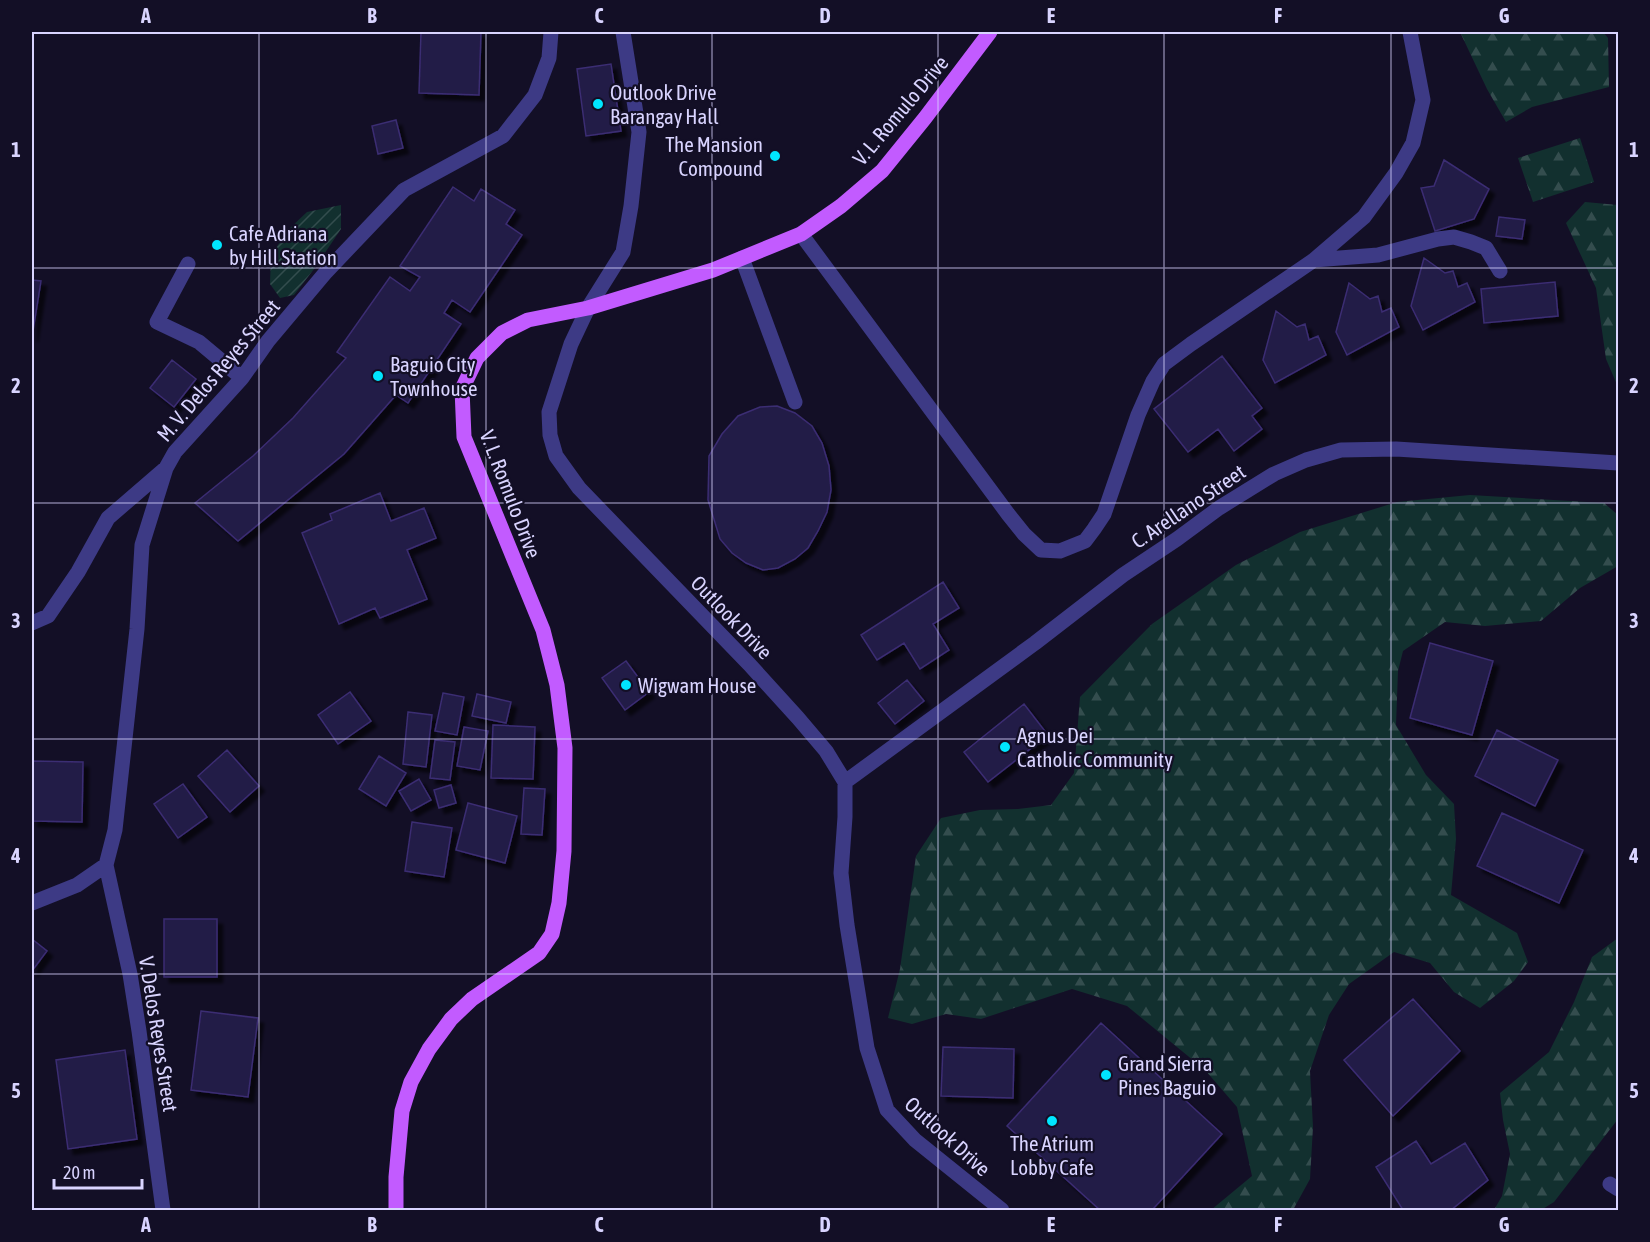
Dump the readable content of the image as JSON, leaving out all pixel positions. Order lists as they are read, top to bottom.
{
  "streets": {
    "main road": ["V. L. Romulo Drive"],
    "street": [
      "M. V. Delos Reyes Street",
      "C. Arellano Street",
      "Outlook Drive",
      "V. Delos Reyes Street"
    ]
  },
  "crossings": [
    ["V. L. Romulo Drive", "Outlook Drive"],
    ["M. V. Delos Reyes Street", "V. Delos Reyes Street"],
    ["C. Arellano Street", "Outlook Drive"]
  ],
  "places": [
    "Outlook Drive Barangay Hall",
    "The Mansion Compound",
    "Cafe Adriana by Hill Station",
    "Baguio City Townhouse",
    "Wigwam House",
    "Agnus Dei Catholic Community",
    "Grand Sierra Pines Baguio",
    "The Atrium Lobby Cafe"
  ],
  "scale_bar": "20 m",
  "grid": {
    "columns": [
      "A",
      "B",
      "C",
      "D",
      "E",
      "F",
      "G"
    ],
    "rows": [
      "1",
      "2",
      "3",
      "4",
      "5"
    ]
  }
}
